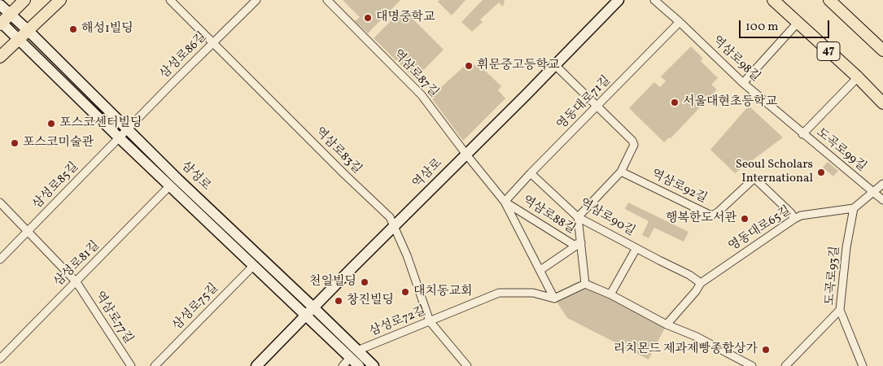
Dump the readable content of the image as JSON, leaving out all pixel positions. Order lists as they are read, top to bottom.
{
  "streets": {
    "main road": ["47", "역삼로", "삼성로"],
    "street": [
      "삼성로86길",
      "역삼로98길",
      "역삼로87길",
      "영동대로71길",
      "도곡로99길",
      "역삼로83길",
      "삼성로85길",
      "역삼로92길",
      "역삼로88길",
      "역삼로90길",
      "영동대로65길",
      "삼성로81길",
      "도곡로93길",
      "삼성로75길",
      "역삼로77길",
      "삼성로72길"
    ]
  },
  "crossings": [
    ["삼성로86길", "역삼로83길"],
    ["삼성로86길", "삼성로"],
    ["삼성로86길", "삼성로85길"],
    ["역삼로98길", "영동대로71길"],
    ["역삼로98길", "도곡로99길"],
    ["역삼로87길", "역삼로"],
    ["역삼로87길", "역삼로88길"],
    ["영동대로71길", "역삼로88길"],
    ["영동대로71길", "역삼로90길"],
    ["도곡로99길", "영동대로65길"],
    ["역삼로83길", "역삼로"],
    ["역삼로83길", "삼성로72길"],
    ["역삼로", "삼성로"],
    ["역삼로", "역삼로88길"],
    ["삼성로", "삼성로85길"],
    ["삼성로", "삼성로81길"],
    ["삼성로", "삼성로75길"],
    ["삼성로", "삼성로72길"],
    ["삼성로85길", "역삼로77길"],
    ["역삼로92길", "영동대로65길"],
    ["역삼로88길", "삼성로72길"],
    ["역삼로90길", "영동대로65길"],
    ["영동대로65길", "도곡로93길"],
    ["삼성로81길", "역삼로77길"]
  ],
  "places": [
    "대명중학교",
    "해성1빌딩",
    "휘문중고등학교",
    "서울대현초등학교",
    "포스코센터빌딩",
    "포스코미술관",
    "Seoul Scholars International",
    "행복한도서관",
    "천일빌딩",
    "대치동교회",
    "창진빌딩",
    "리치몬드 제과제빵종합상가"
  ],
  "scale_bar": "100 m"
}
